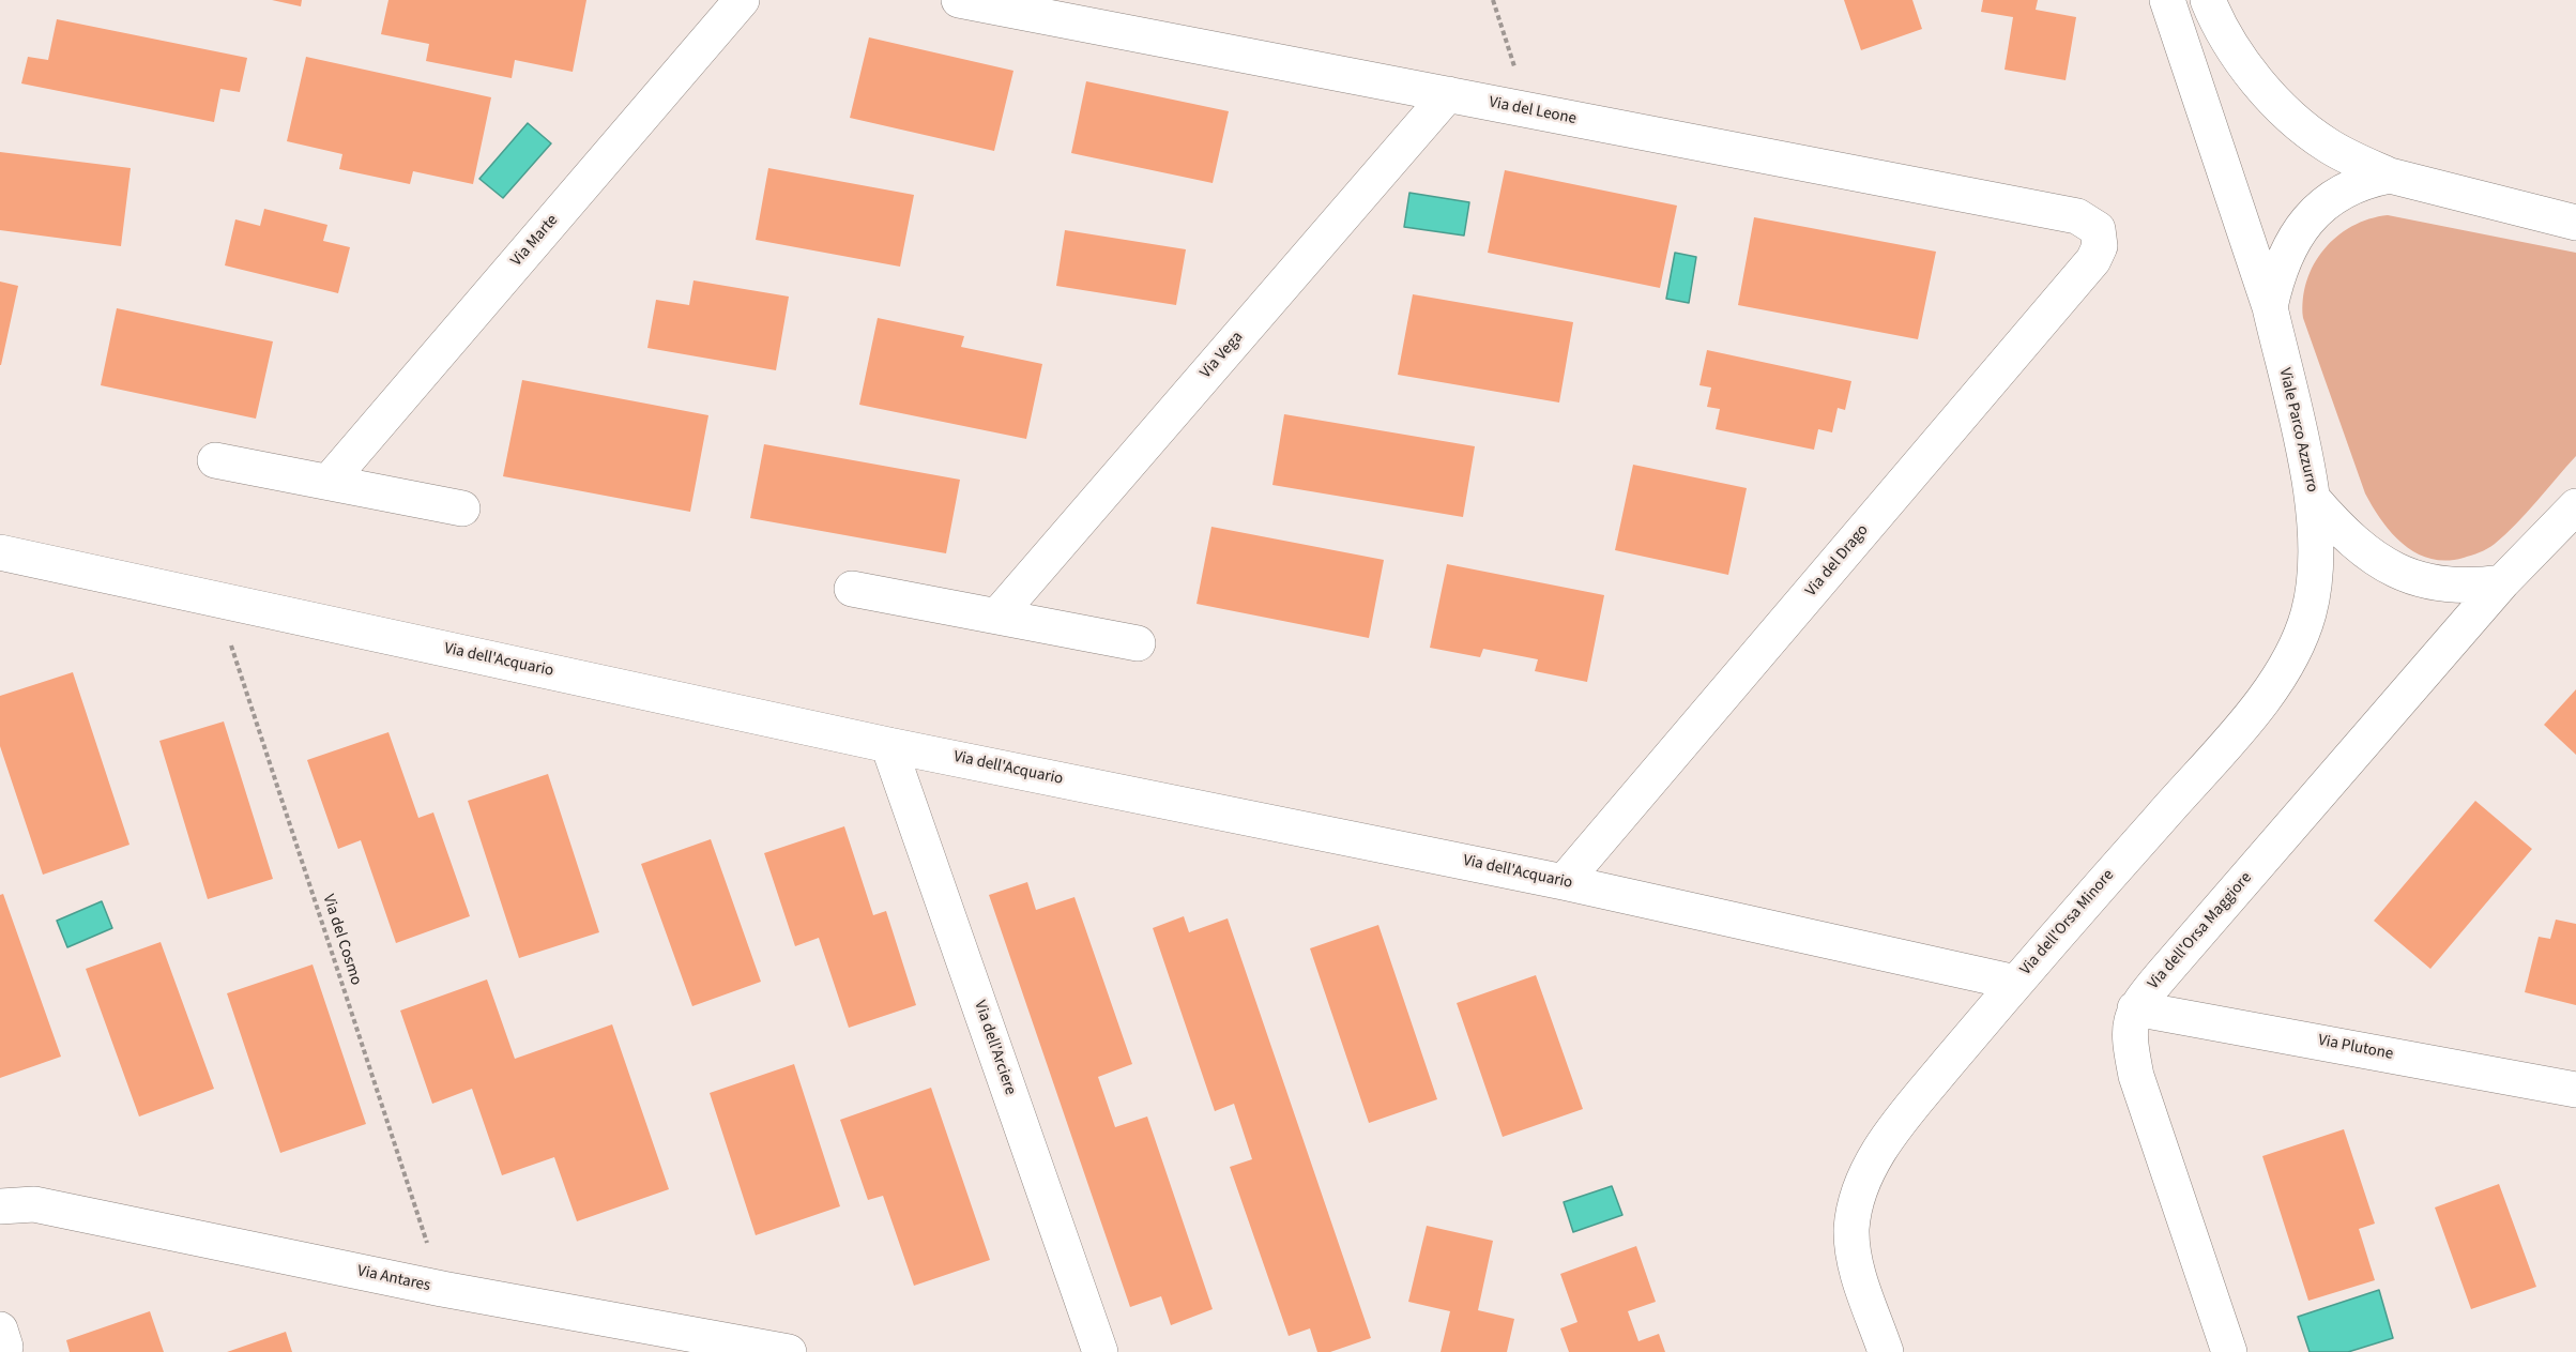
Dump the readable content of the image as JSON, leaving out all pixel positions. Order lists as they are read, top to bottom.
{
  "streets": {
    "street": [
      "Via del Leone",
      "Via Marte",
      "Via Vega",
      "Viale Parco Azzurro",
      "Via del Drago",
      "Via dell'Acquario",
      "Via dell'Orsa Minore",
      "Via dell'Orsa Maggiore",
      "Via dell'Arciere",
      "Via Plutone",
      "Via Antares"
    ],
    "path": ["Via del Cosmo"]
  },
  "crossings": [
    ["Via del Leone", "Via Vega"],
    ["Via del Leone", "Via del Drago"],
    ["Viale Parco Azzurro", "Via dell'Orsa Minore"],
    ["Viale Parco Azzurro", "Via dell'Orsa Maggiore"],
    ["Via del Drago", "Via dell'Acquario"],
    ["Via dell'Acquario", "Via dell'Orsa Minore"],
    ["Via dell'Acquario", "Via del Cosmo"],
    ["Via dell'Acquario", "Via dell'Arciere"],
    ["Via dell'Orsa Maggiore", "Via Plutone"],
    ["Via del Cosmo", "Via Antares"]
  ]
}
